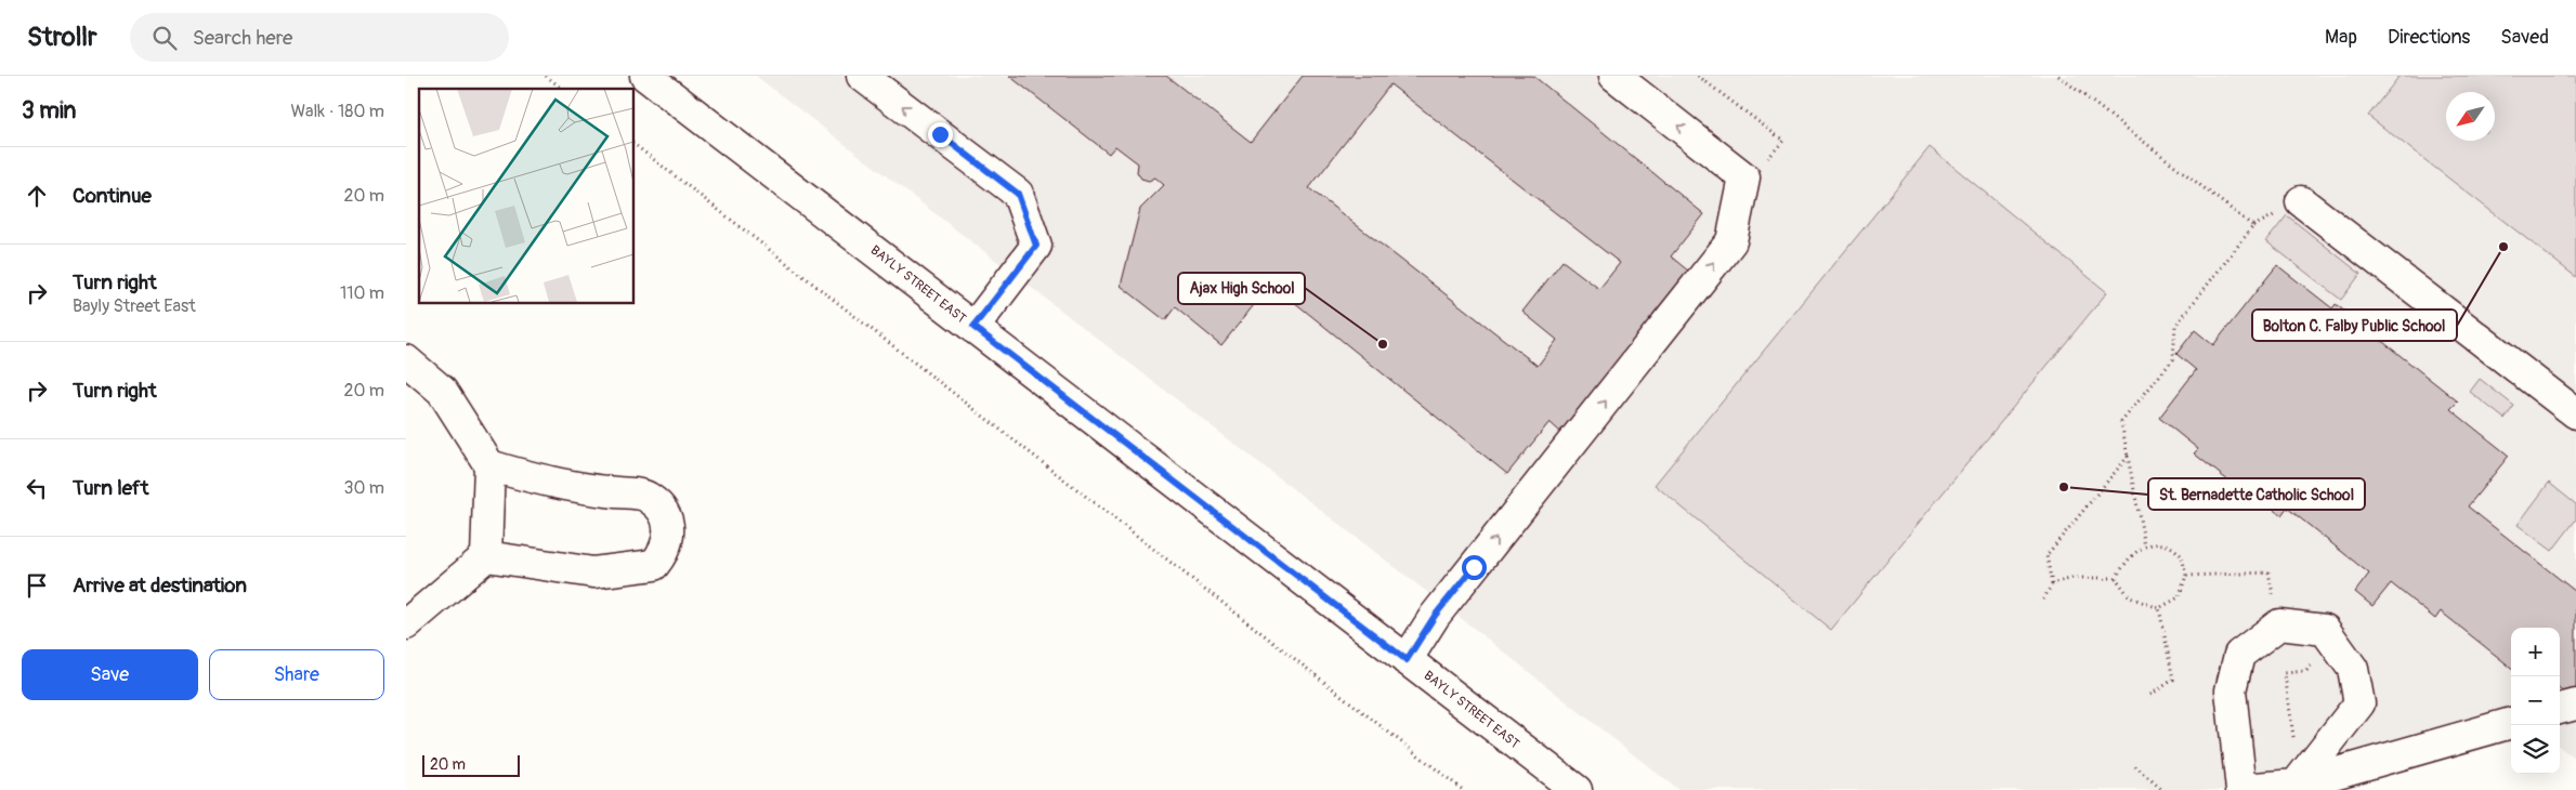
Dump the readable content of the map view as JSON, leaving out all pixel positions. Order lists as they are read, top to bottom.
{
  "streets": {
    "main road": ["BAYLY STREET EAST"]
  },
  "places": ["Bolton C. Falby Public School", "Ajax High School", "St. Bernadette Catholic School"],
  "scale_bar": "20 m",
  "north": "bottom left",
  "page": {
    "header": "Strollr",
    "search": "Search here",
    "nav": ["Map", "Directions", "Saved"],
    "heading": ["3 min", "Walk · 180 m"],
    "list": [
      ["Continue", "20 m"],
      ["Turn right", "Bayly Street East", "110 m"],
      ["Turn right", "20 m"],
      ["Turn left", "30 m"],
      "Arrive at destination"
    ],
    "map_buttons": ["+", "−"],
    "buttons": ["Save", "Share"],
    "scale": "20 m"
  }
}
